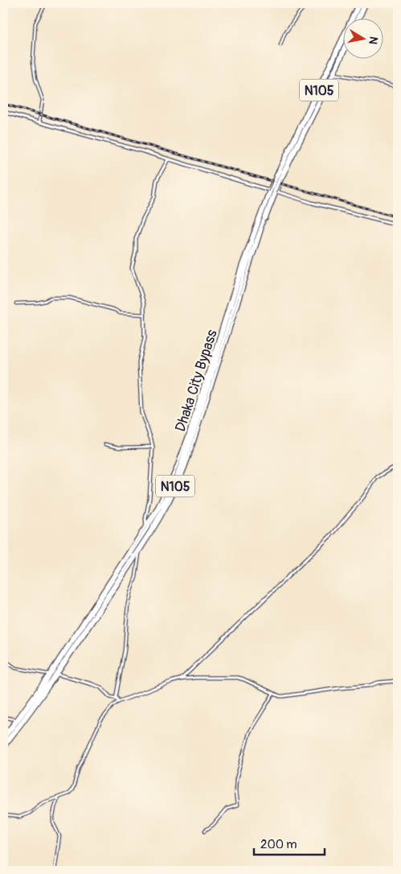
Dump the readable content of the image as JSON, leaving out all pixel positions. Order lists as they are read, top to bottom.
{
  "streets": {
    "highway": ["N105", "Dhaka City Bypass"]
  },
  "scale_bar": "200 m",
  "north": "right"
}
